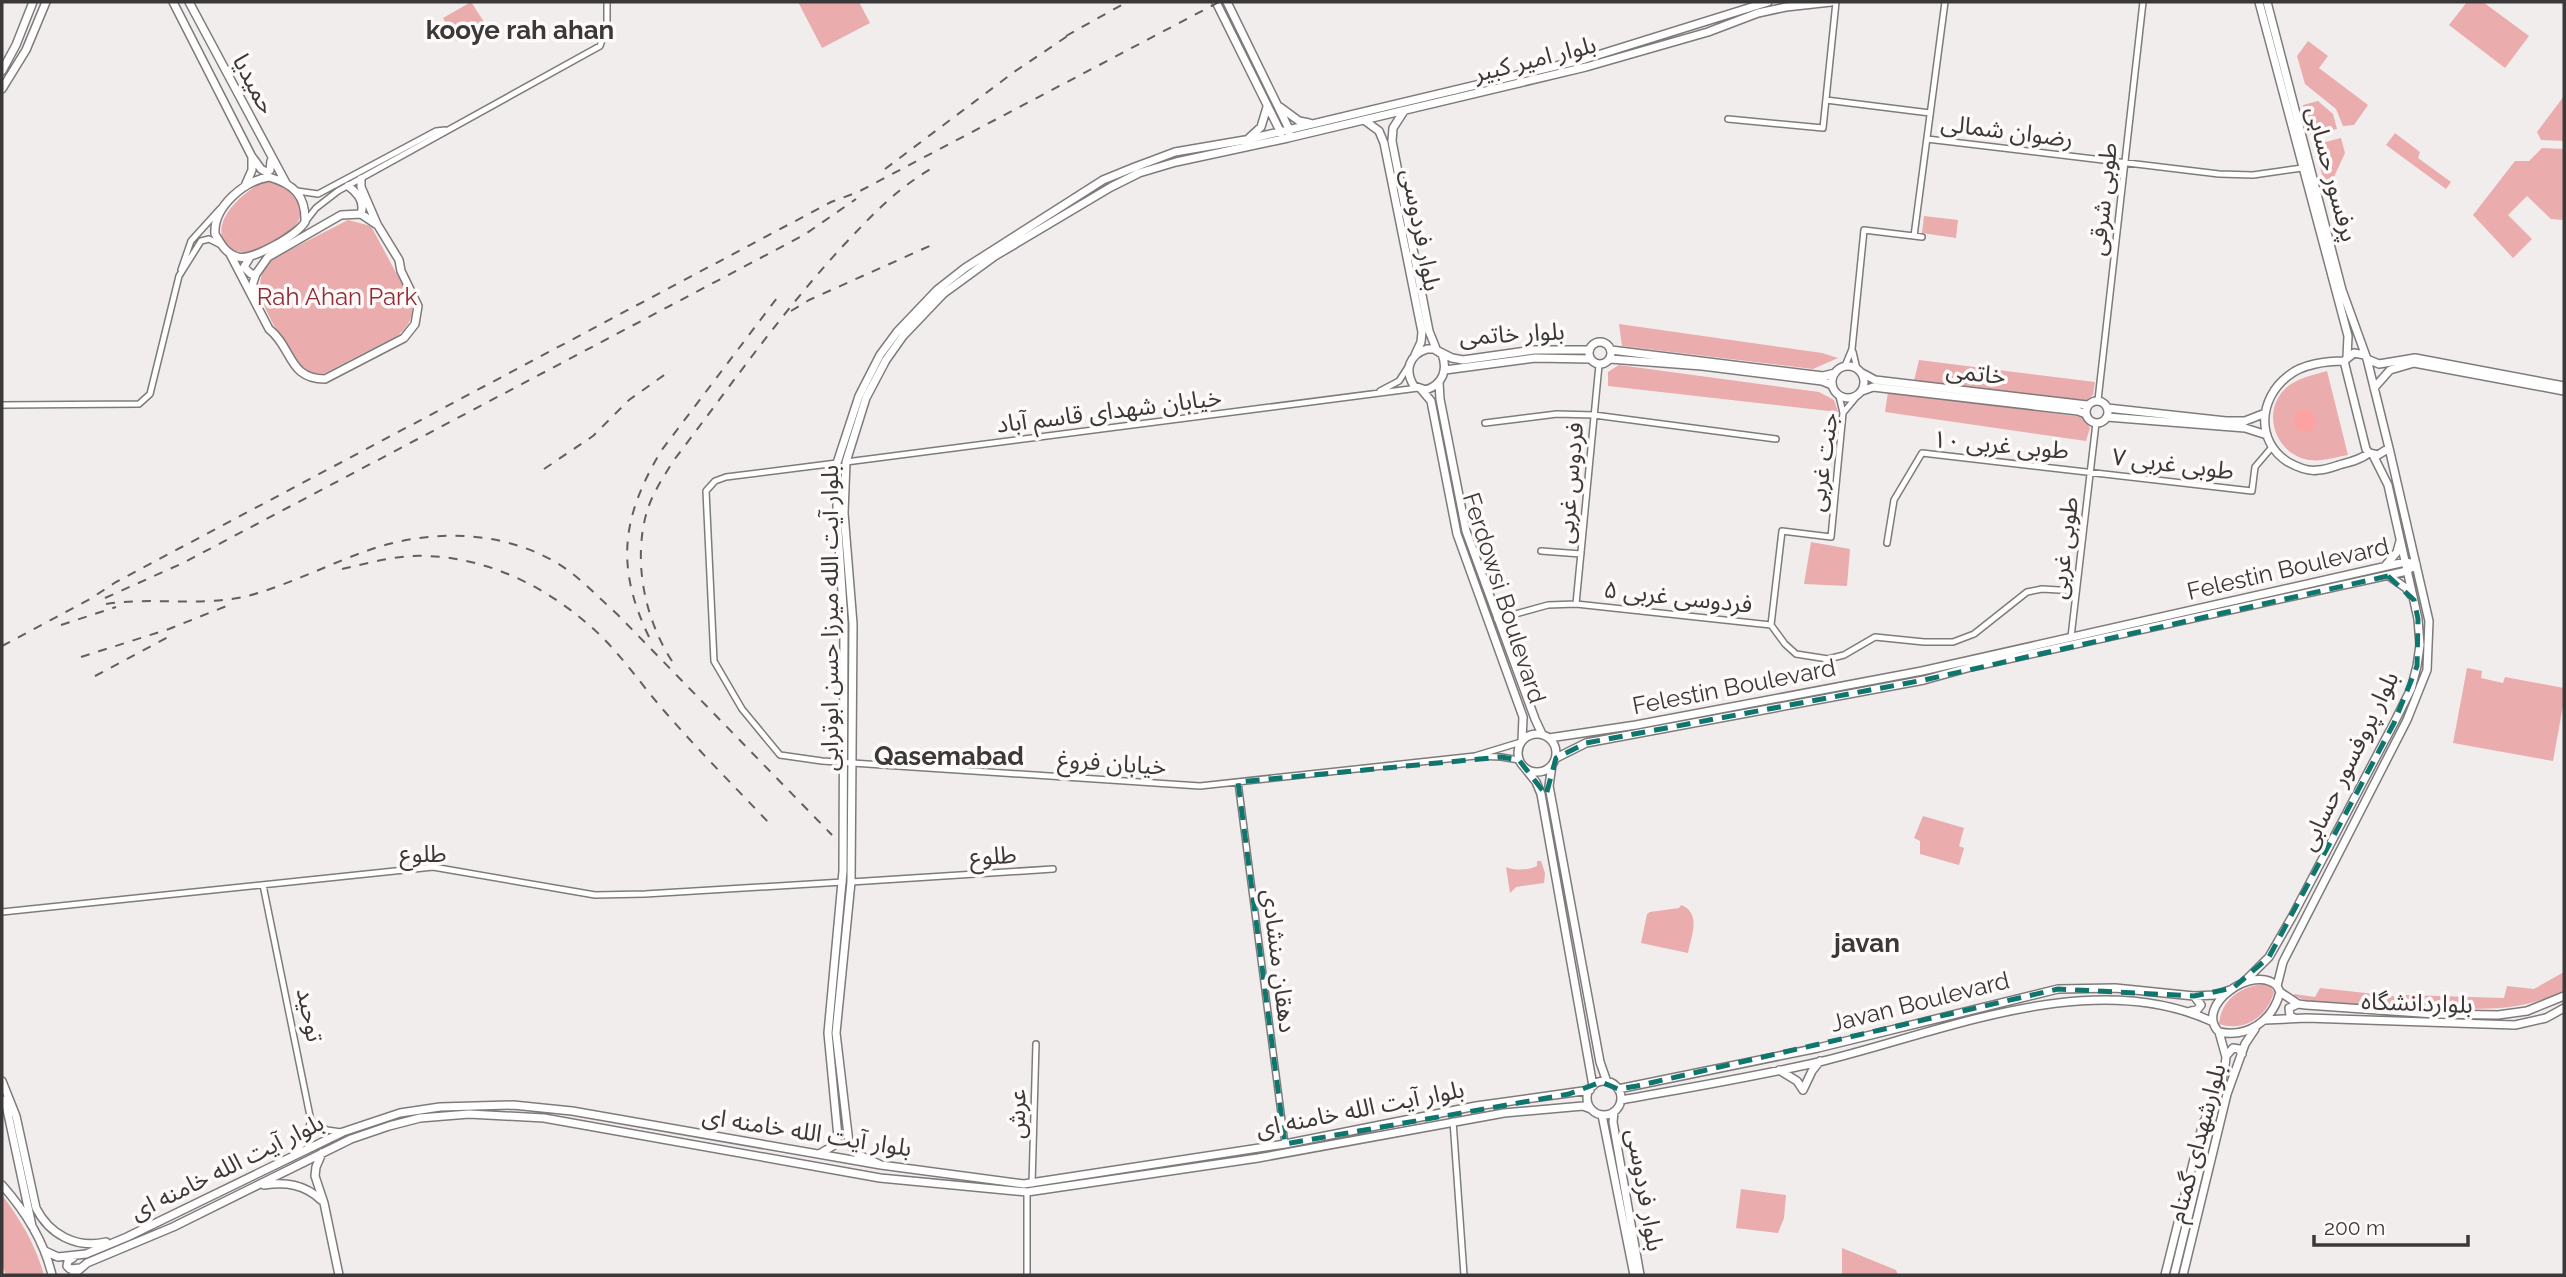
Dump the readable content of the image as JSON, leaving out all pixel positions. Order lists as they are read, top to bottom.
{
  "streets": {
    "main road": [
      "بلوار امیر کبیر",
      "حمیدیا",
      "پرفسور حسابی",
      "بلوار فردوسی",
      "بلوار خاتمی",
      "خاتمی",
      "Felestin Boulevard",
      "Ferdowsi Boulevard",
      "بلوار آیت الله میرزا حسن ابوترابی",
      "بلوار پروفسور حسابی",
      "Javan Boulevard",
      "بلواردانشگاه",
      "بلوار آیت الله خامنه ای",
      "بلوارشهدای گمنام"
    ],
    "street": [
      "رضوان شمالی",
      "طوبی شرقی",
      "خیابان شهدای قاسم آباد",
      "طوبی غربی ۱۰",
      "جنت غربی",
      "طوبی غربی ۷",
      "فردوس غربی",
      "طوبی غربی",
      "فردوسی غربی ۵",
      "خیابان فروغ",
      "طلوع",
      "دهقان منشادی",
      "توحید",
      "عرش"
    ]
  },
  "crossings": [
    ["بلوار امیر کبیر", "بلوار فردوسی"],
    ["بلوار امیر کبیر", "بلوار آیت الله میرزا حسن ابوترابی"],
    ["رضوان شمالی", "پرفسور حسابی"],
    ["رضوان شمالی", "طوبی شرقی"],
    ["پرفسور حسابی", "طوبی غربی ۷"],
    ["پرفسور حسابی", "بلوار پروفسور حسابی"],
    ["طوبی شرقی", "خاتمی"],
    ["طوبی شرقی", "طوبی غربی"],
    ["بلوار فردوسی", "بلوار خاتمی"],
    ["بلوار فردوسی", "خیابان شهدای قاسم آباد"],
    ["بلوار فردوسی", "Ferdowsi Boulevard"],
    ["بلوار فردوسی", "Javan Boulevard"],
    ["بلوار فردوسی", "بلوار آیت الله خامنه ای"],
    ["بلوار خاتمی", "خیابان شهدای قاسم آباد"],
    ["بلوار خاتمی", "فردوس غربی"],
    ["بلوار خاتمی", "Ferdowsi Boulevard"],
    ["خاتمی", "جنت غربی"],
    ["خاتمی", "طوبی غربی"],
    ["خیابان شهدای قاسم آباد", "Ferdowsi Boulevard"],
    ["خیابان شهدای قاسم آباد", "بلوار آیت الله میرزا حسن ابوترابی"],
    ["طوبی غربی ۱۰", "طوبی غربی ۷"],
    ["طوبی غربی ۱۰", "طوبی غربی"],
    ["جنت غربی", "فردوسی غربی ۵"],
    ["طوبی غربی ۷", "طوبی غربی"],
    ["طوبی غربی ۷", "بلوار پروفسور حسابی"],
    ["فردوس غربی", "فردوسی غربی ۵"],
    ["طوبی غربی", "Felestin Boulevard"],
    ["طوبی غربی", "فردوسی غربی ۵"],
    ["Felestin Boulevard", "Ferdowsi Boulevard"],
    ["Felestin Boulevard", "بلوار پروفسور حسابی"],
    ["Felestin Boulevard", "خیابان فروغ"],
    ["فردوسی غربی ۵", "Ferdowsi Boulevard"],
    ["Ferdowsi Boulevard", "خیابان فروغ"],
    ["بلوار آیت الله میرزا حسن ابوترابی", "خیابان فروغ"],
    ["بلوار آیت الله میرزا حسن ابوترابی", "طلوع"],
    ["بلوار آیت الله میرزا حسن ابوترابی", "بلوار آیت الله خامنه ای"],
    ["بلوار پروفسور حسابی", "Javan Boulevard"],
    ["بلوار پروفسور حسابی", "بلواردانشگاه"],
    ["بلوار پروفسور حسابی", "بلوارشهدای گمنام"],
    ["خیابان فروغ", "دهقان منشادی"],
    ["طلوع", "توحید"],
    ["دهقان منشادی", "بلوار آیت الله خامنه ای"],
    ["Javan Boulevard", "بلواردانشگاه"],
    ["Javan Boulevard", "بلوار آیت الله خامنه ای"],
    ["Javan Boulevard", "بلوارشهدای گمنام"],
    ["بلواردانشگاه", "بلوارشهدای گمنام"],
    ["بلوار آیت الله خامنه ای", "عرش"]
  ],
  "districts": ["kooye rah ahan", "Qasemabad", "javan"],
  "parks": ["Rah Ahan Park"],
  "scale_bar": "200 m"
}
